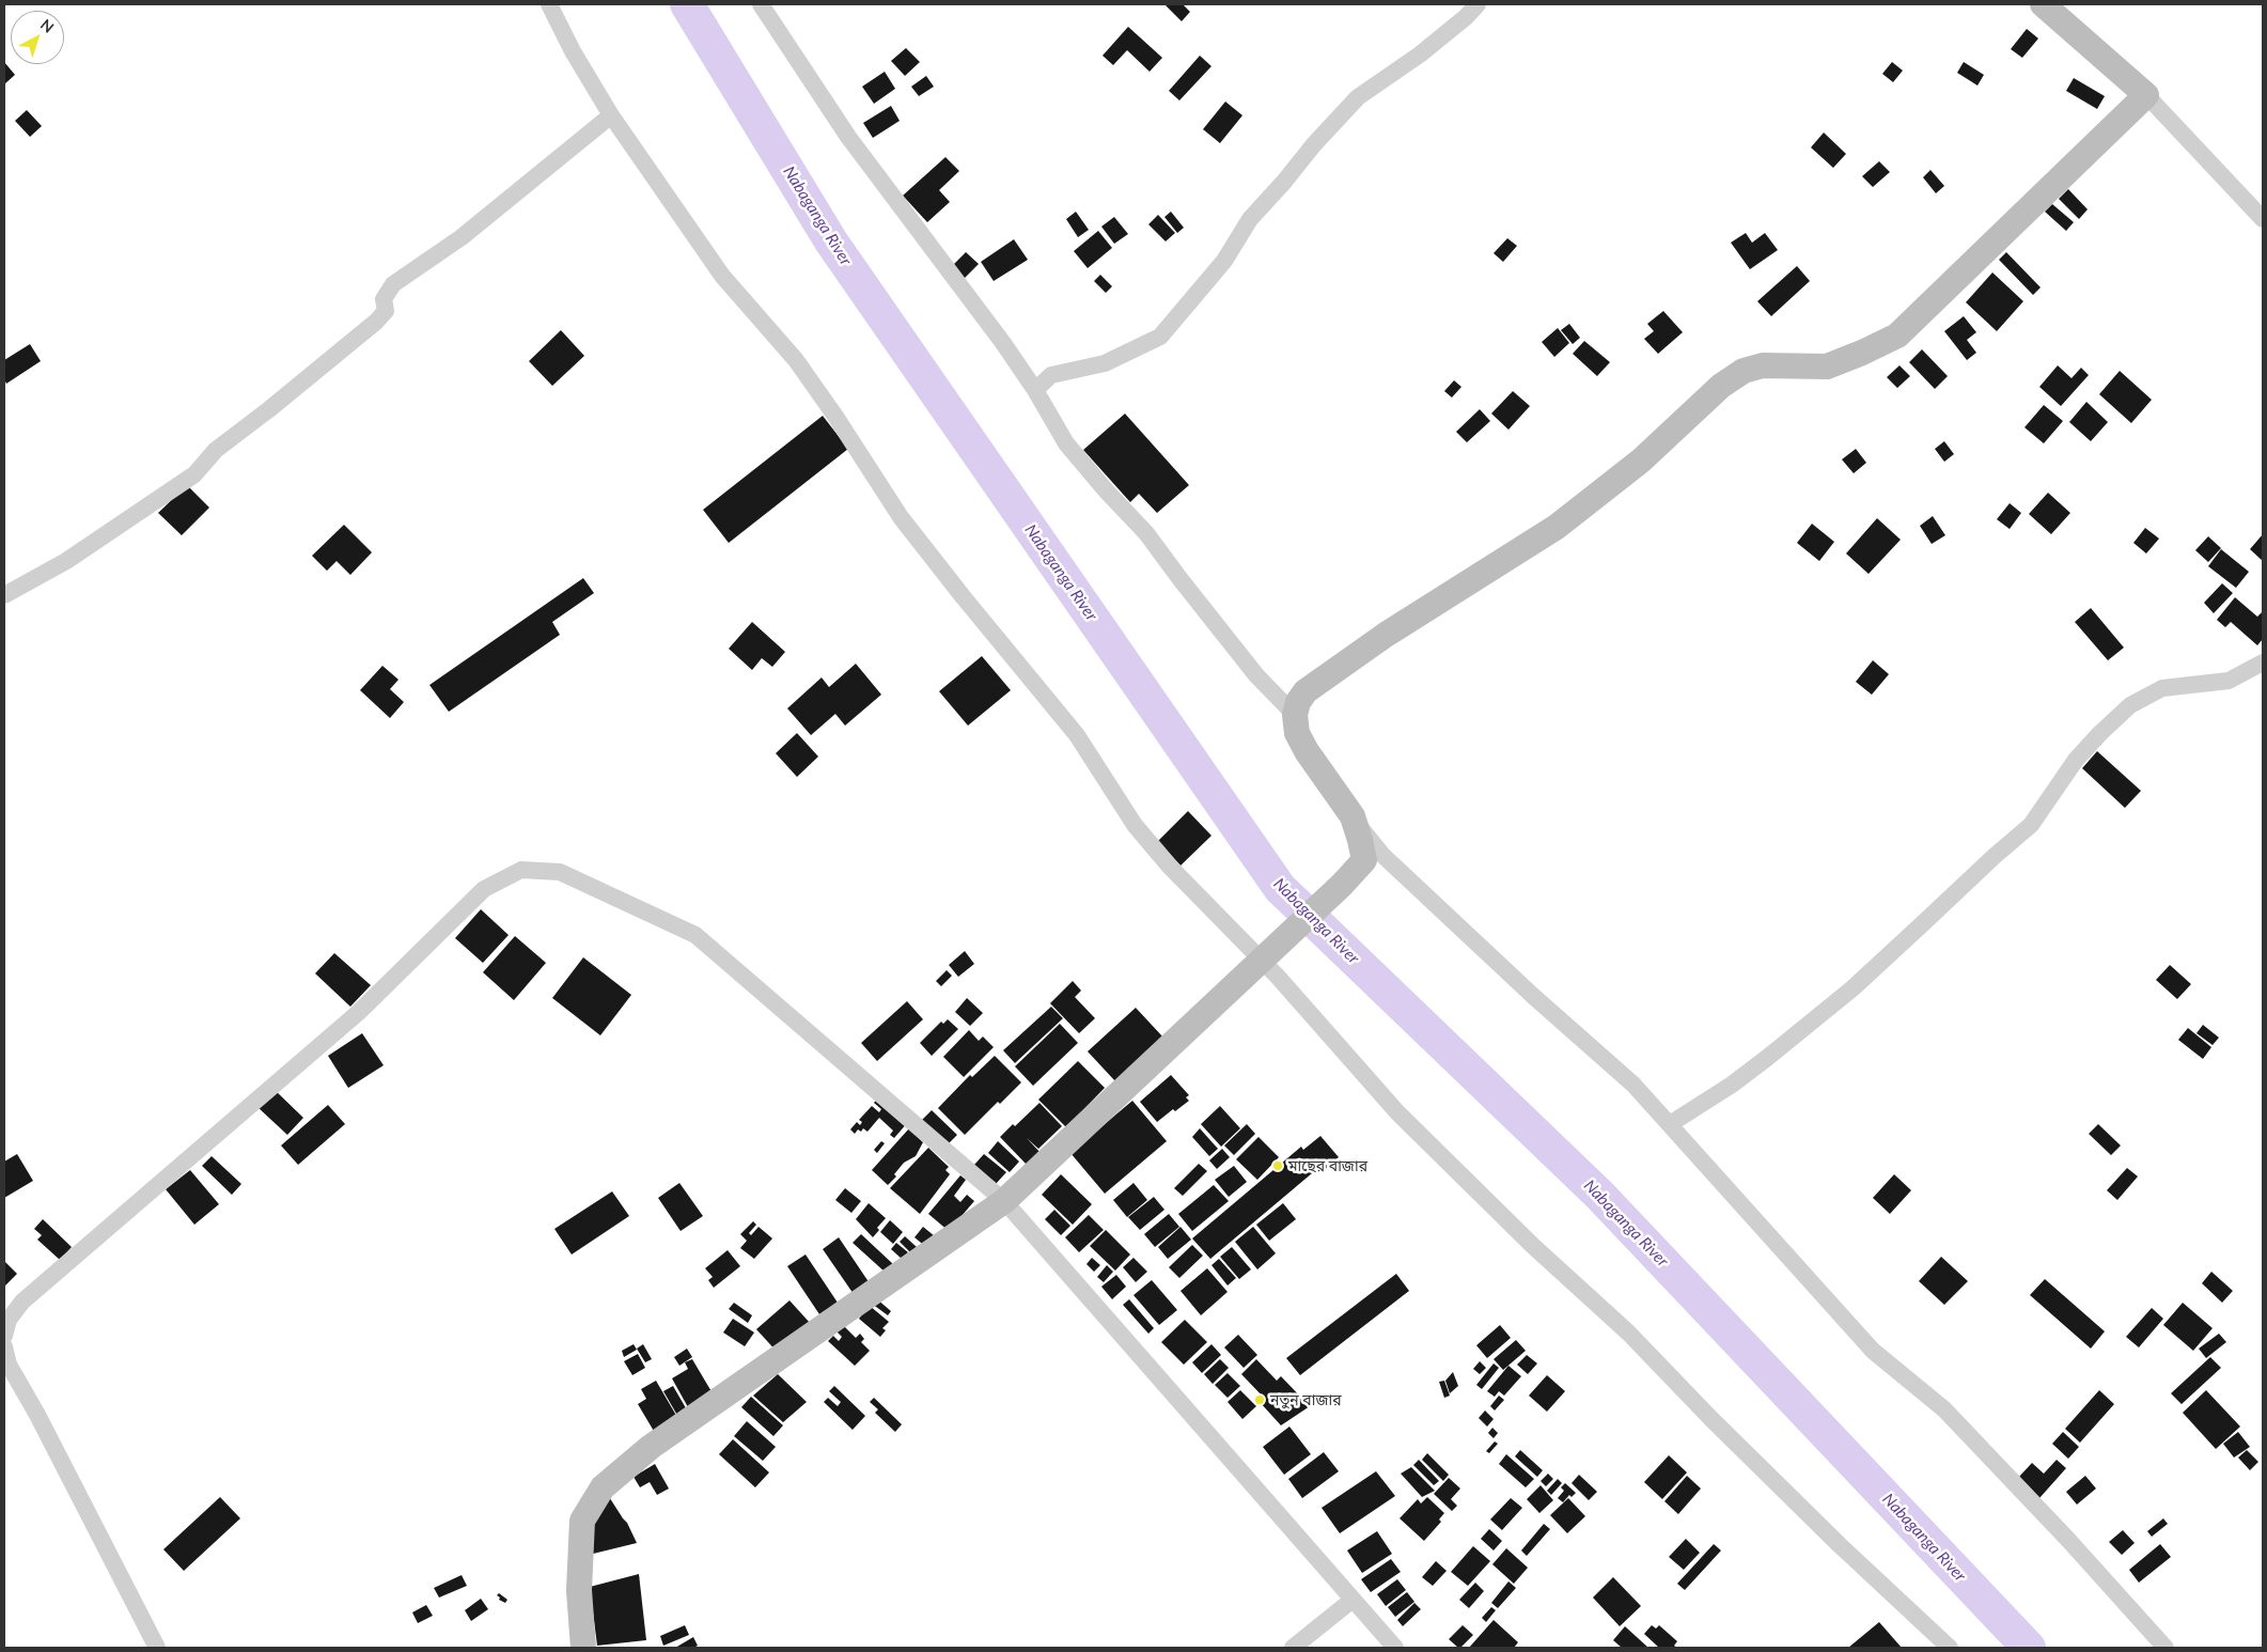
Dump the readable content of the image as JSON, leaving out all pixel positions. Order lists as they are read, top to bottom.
{
  "water": ["Nabaganga River"],
  "places": ["মাছের বাজার", "নতুন বাজার"],
  "north": "top right"
}
